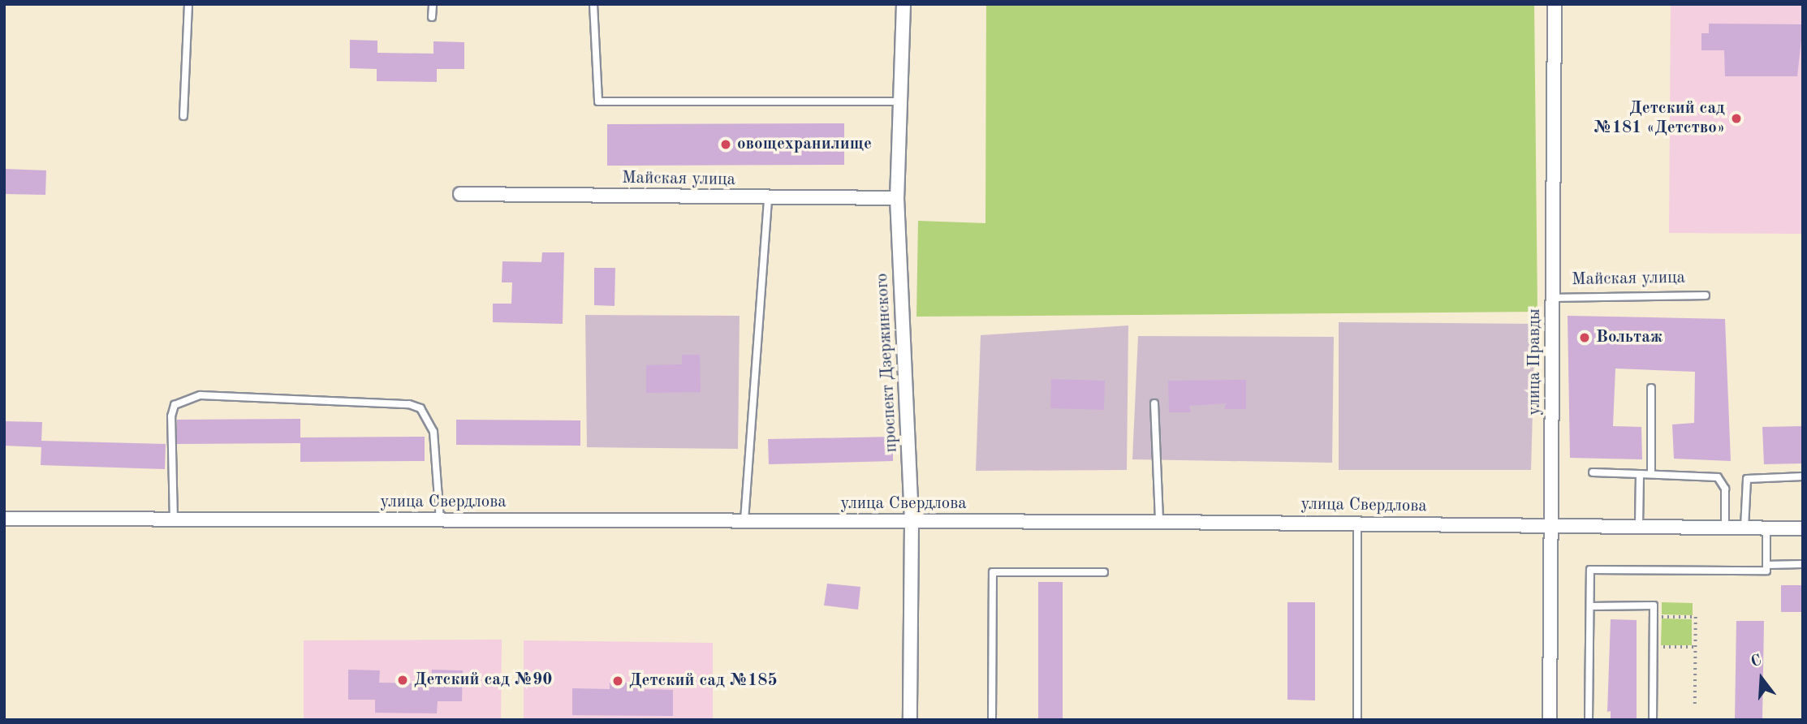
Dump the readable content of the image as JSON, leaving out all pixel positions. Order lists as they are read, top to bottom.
{
  "streets": {
    "street": [
      "Майская улица",
      "улица Правды",
      "проспект Дзержинского",
      "улица Свердлова"
    ]
  },
  "crossings": [
    ["Майская улица", "улица Правды"],
    ["Майская улица", "проспект Дзержинского"],
    ["улица Правды", "улица Свердлова"],
    ["проспект Дзержинского", "улица Свердлова"]
  ],
  "places": [
    "Детский сад №181 «Детство»",
    "овощехранилище",
    "Вольтаж",
    "Детский сад №90",
    "Детский сад №185"
  ],
  "north": "top"
}
